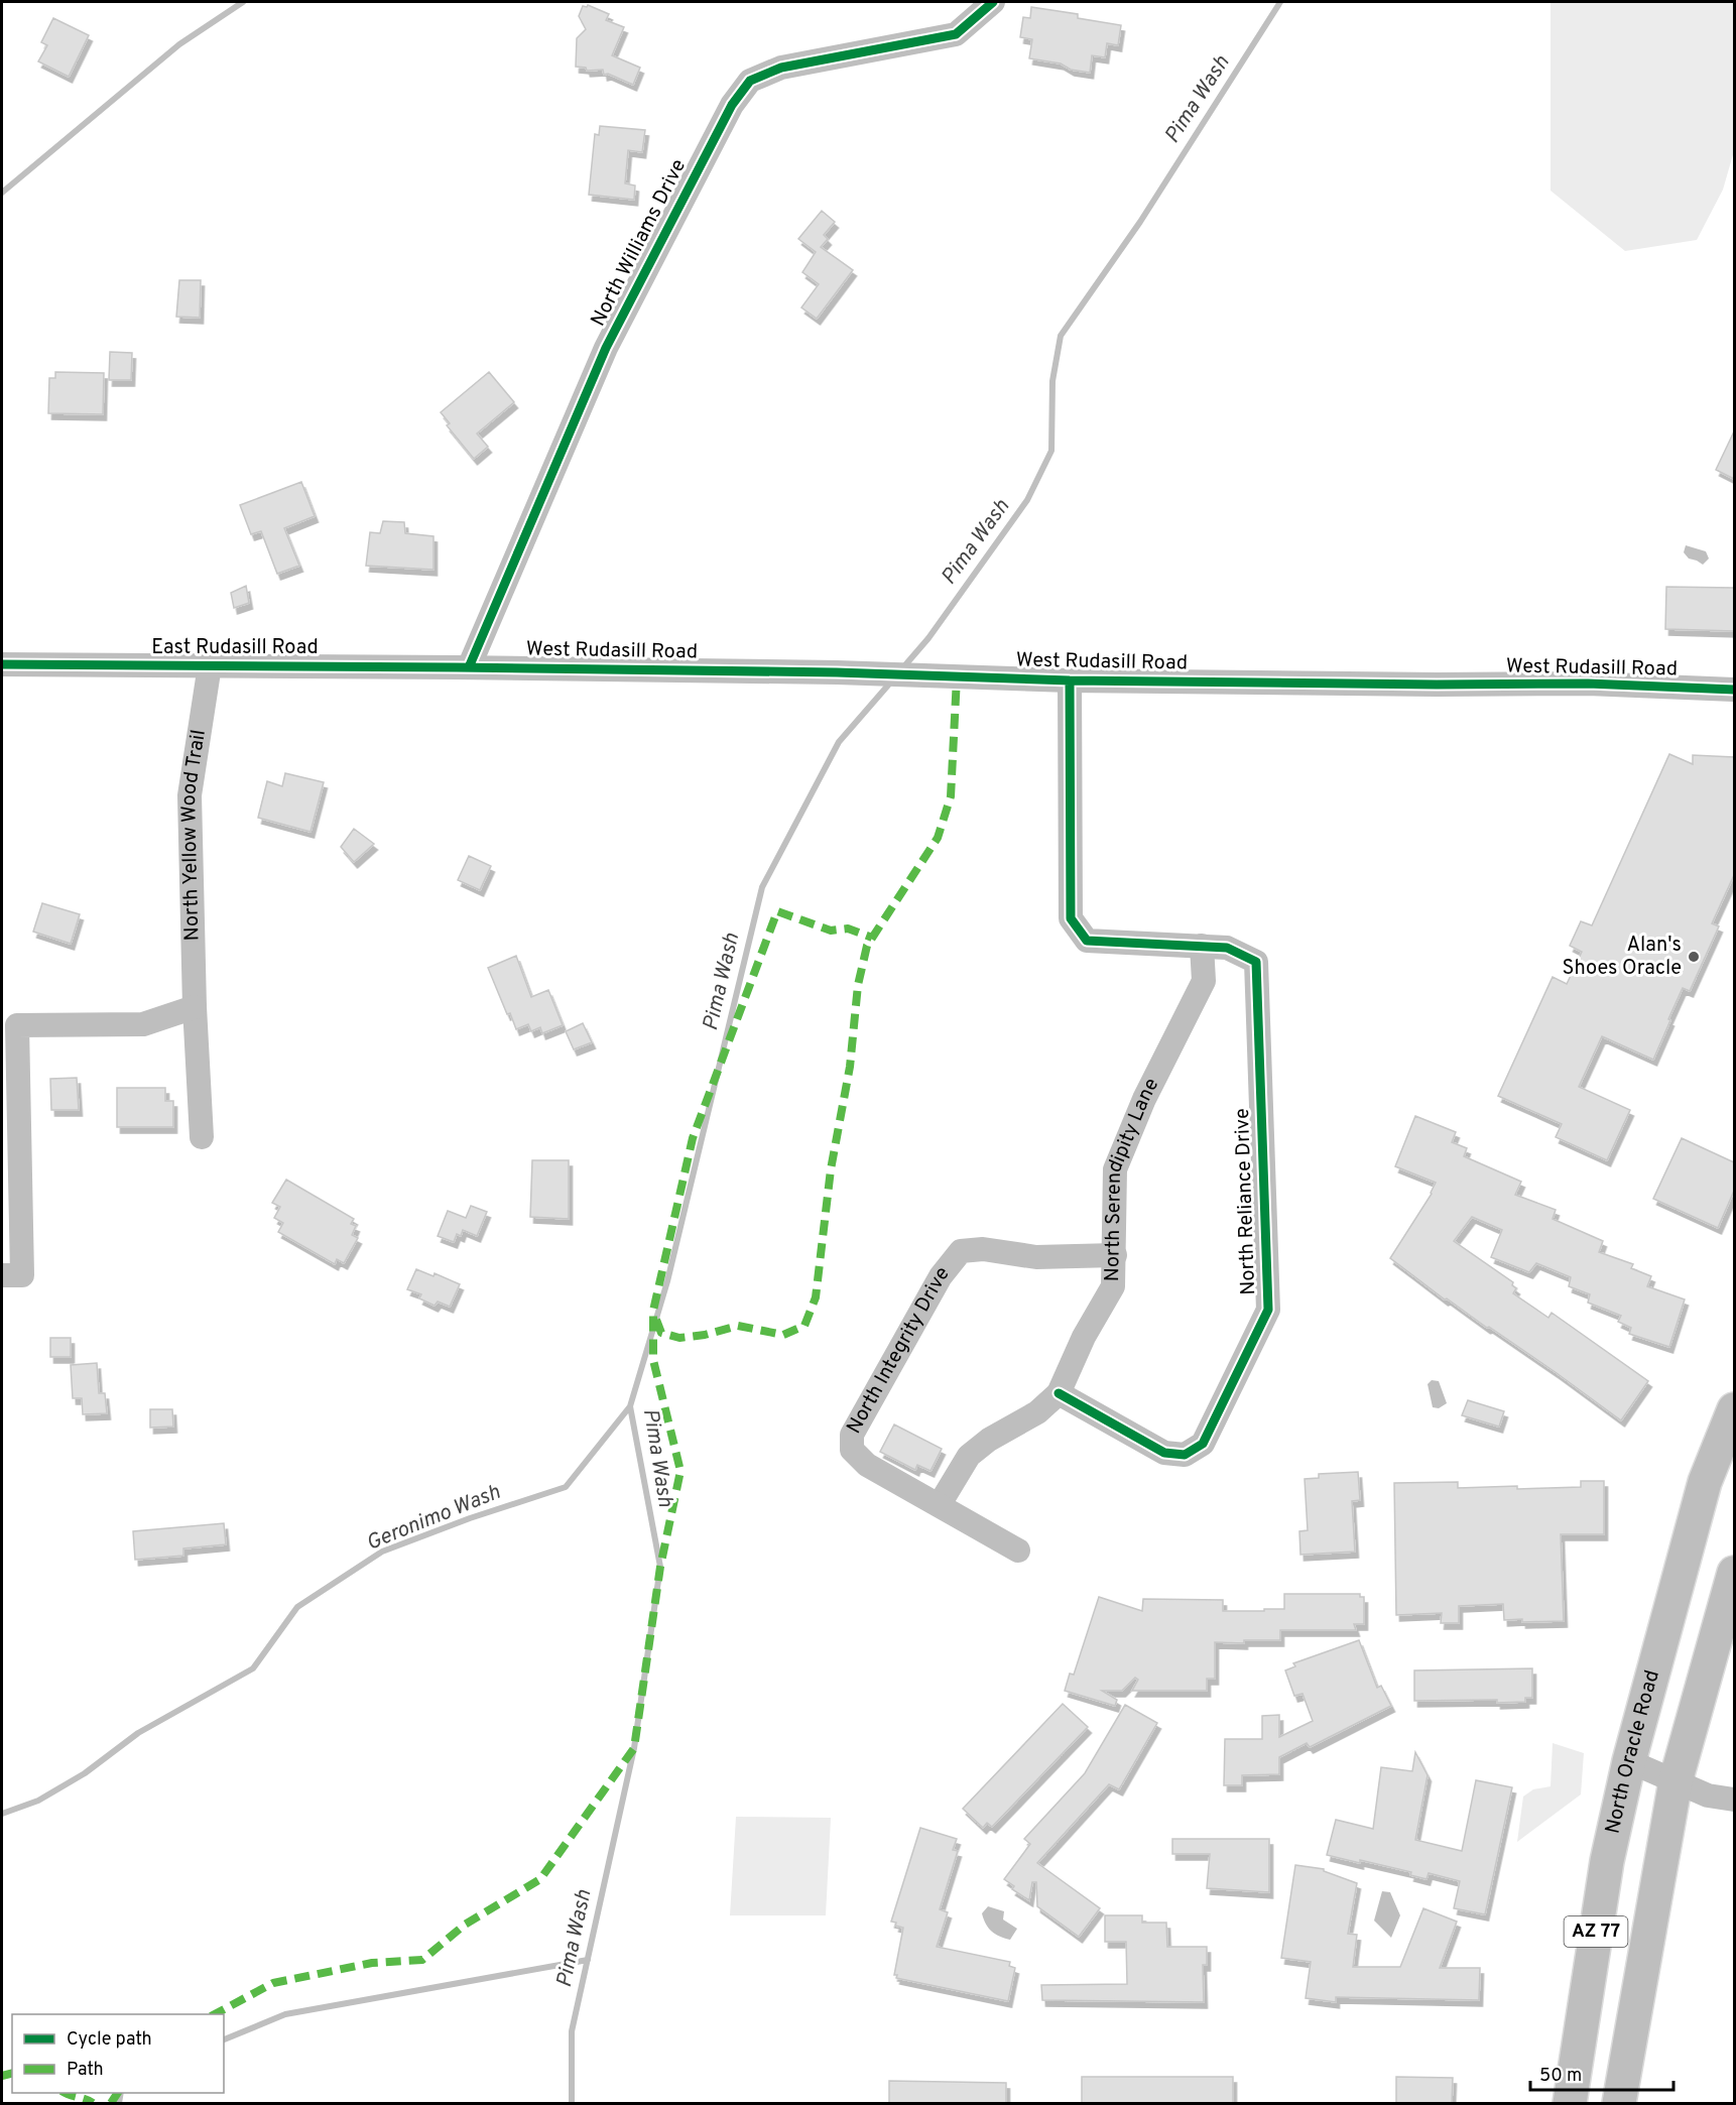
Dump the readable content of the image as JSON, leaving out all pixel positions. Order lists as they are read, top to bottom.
{
  "streets": {
    "highway": ["North Oracle Road", "AZ 77"],
    "street": [
      "North Williams Drive",
      "East Rudasill Road",
      "West Rudasill Road",
      "North Yellow Wood Trail",
      "North Serendipity Lane",
      "North Reliance Drive",
      "North Integrity Drive"
    ]
  },
  "crossings": [
    ["North Williams Drive", "East Rudasill Road"],
    ["North Williams Drive", "West Rudasill Road"],
    ["East Rudasill Road", "West Rudasill Road"],
    ["East Rudasill Road", "North Yellow Wood Trail"],
    ["North Serendipity Lane", "North Reliance Drive"],
    ["North Serendipity Lane", "North Integrity Drive"]
  ],
  "water": ["Pima Wash", "Geronimo Wash"],
  "places": ["Alan's Shoes Oracle"],
  "legend": ["Cycle path", "Path"],
  "scale_bar": "50 m"
}
